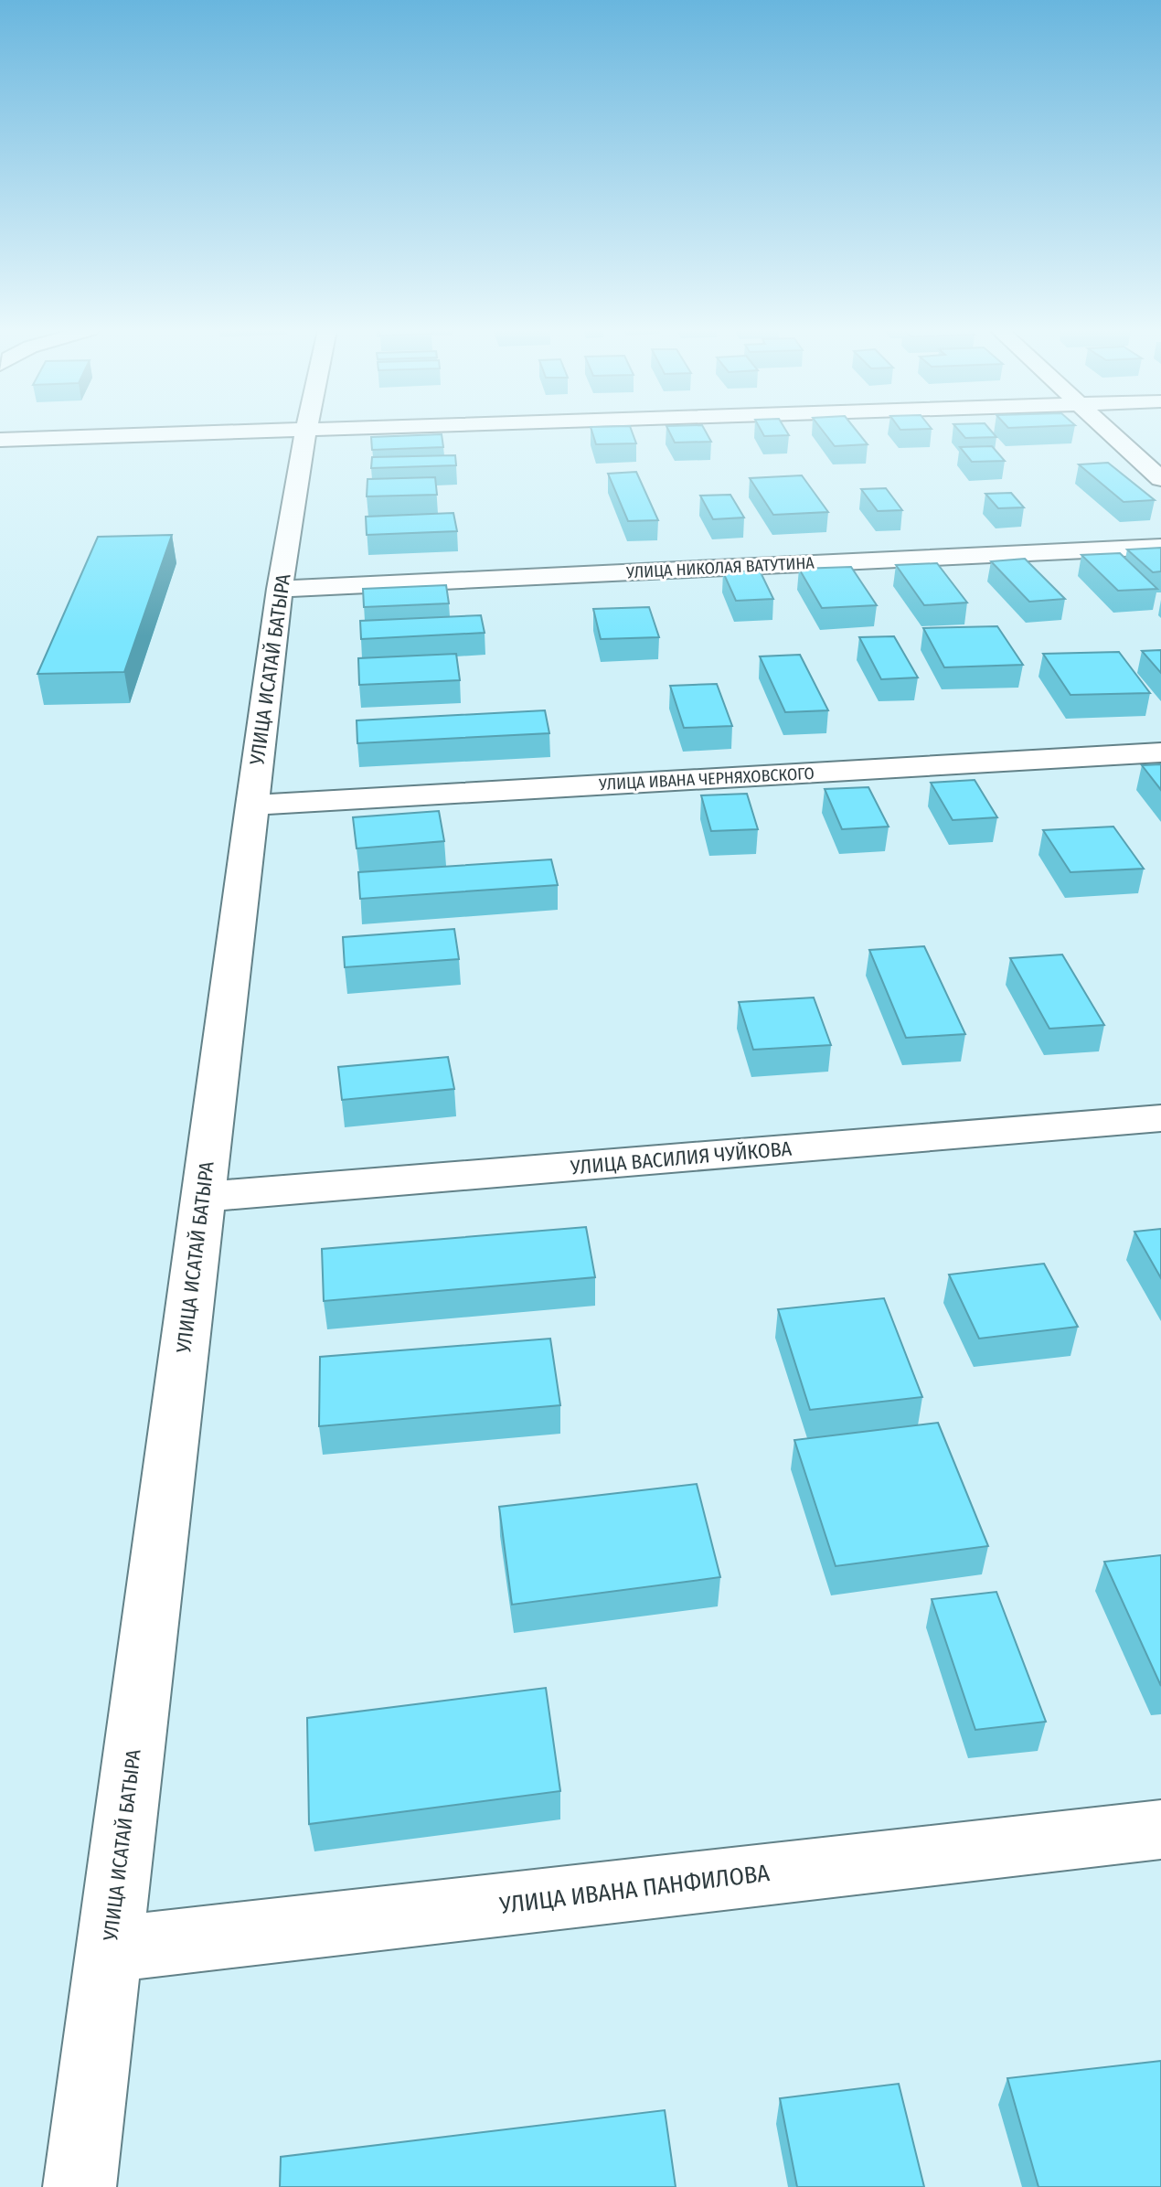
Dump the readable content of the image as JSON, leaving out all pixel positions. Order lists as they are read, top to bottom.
{
  "streets": {
    "street": [
      "УЛИЦА НИКОЛАЯ ВАТУТИНА",
      "УЛИЦА ИСАТАЙ БАТЫРА",
      "УЛИЦА ИВАНА ЧЕРНЯХОВСКОГО",
      "УЛИЦА ВАСИЛИЯ ЧУЙКОВА",
      "УЛИЦА ИВАНА ПАНФИЛОВА"
    ]
  },
  "crossings": [
    ["УЛИЦА НИКОЛАЯ ВАТУТИНА", "УЛИЦА ИСАТАЙ БАТЫРА"],
    ["УЛИЦА ИСАТАЙ БАТЫРА", "УЛИЦА ИВАНА ЧЕРНЯХОВСКОГО"],
    ["УЛИЦА ИСАТАЙ БАТЫРА", "УЛИЦА ВАСИЛИЯ ЧУЙКОВА"],
    ["УЛИЦА ИСАТАЙ БАТЫРА", "УЛИЦА ИВАНА ПАНФИЛОВА"]
  ]
}
